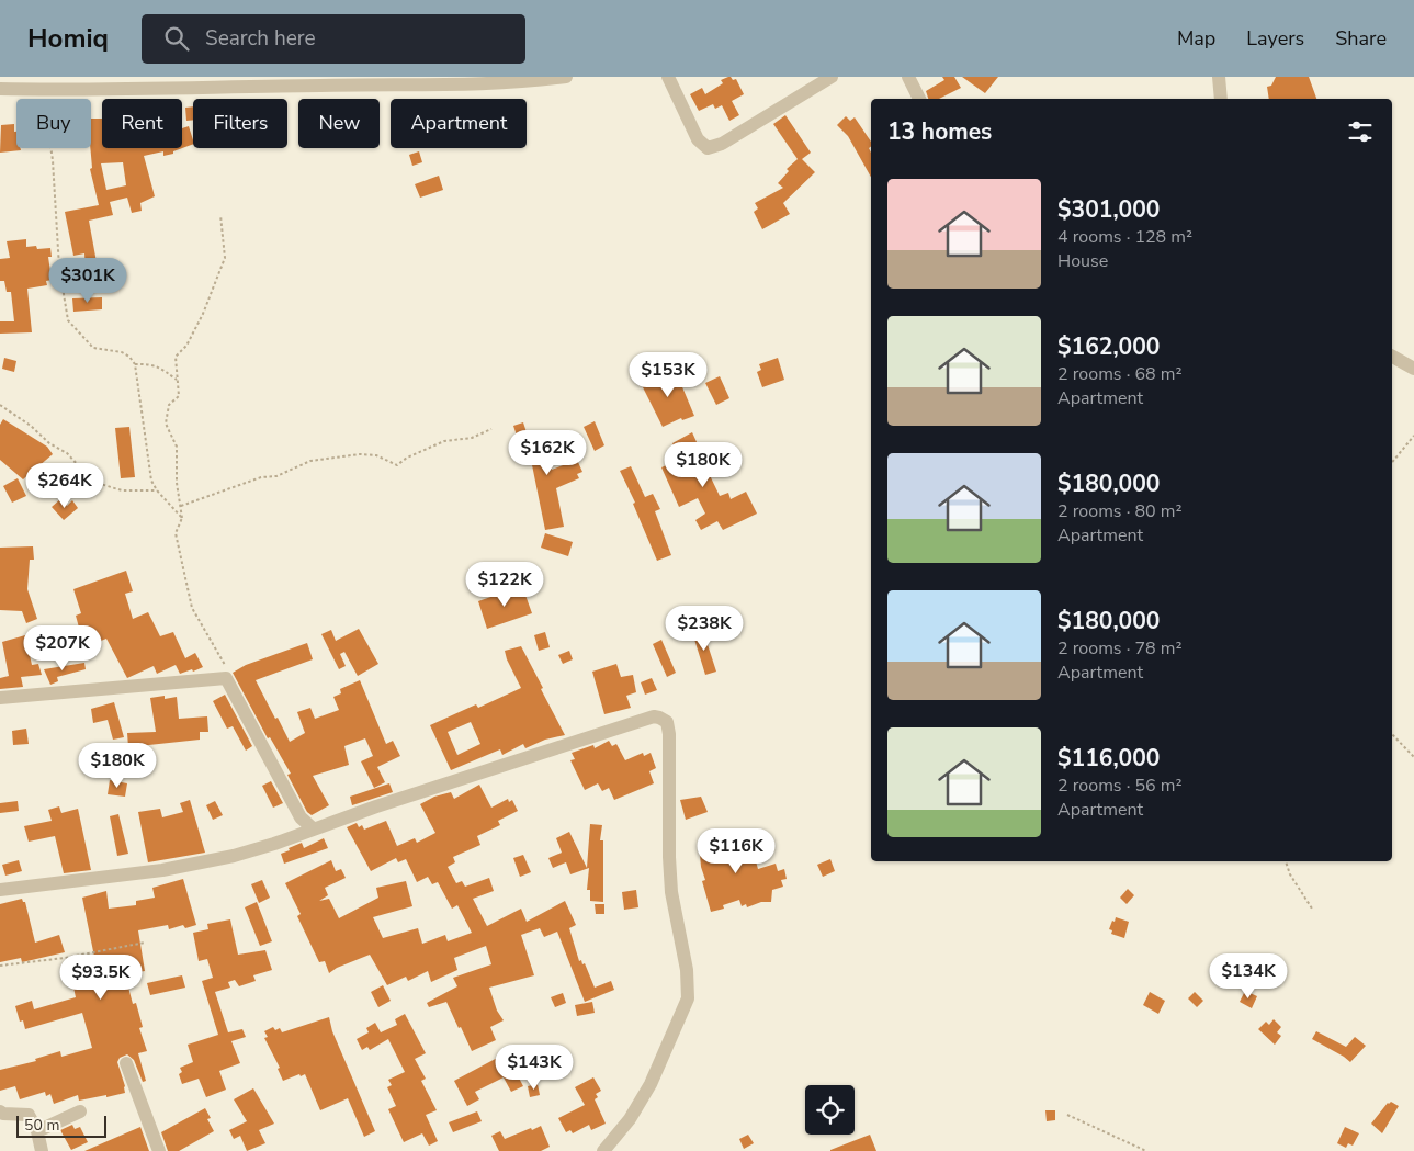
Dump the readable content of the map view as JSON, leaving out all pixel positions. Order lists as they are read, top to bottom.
{
  "scale_bar": "50 m",
  "page": {
    "header": "Homiq",
    "search": "Search here",
    "nav": ["Map", "Layers", "Share"],
    "chip": [
      "Buy",
      "Rent",
      "Filters",
      "New",
      "Apartment"
    ],
    "heading": "13 homes",
    "list": [
      {
        "name": "$301,000",
        "note": "4 rooms · 128 m² · House"
      },
      {
        "name": "$162,000",
        "note": "2 rooms · 68 m² · Apartment"
      },
      {
        "name": "$180,000",
        "note": "2 rooms · 80 m² · Apartment"
      },
      {
        "name": "$180,000",
        "note": "2 rooms · 78 m² · Apartment"
      },
      {
        "name": "$116,000",
        "note": "2 rooms · 56 m² · Apartment"
      }
    ],
    "price": [
      "$301K",
      "$153K",
      "$162K",
      "$180K",
      "$264K",
      "$122K",
      "$238K",
      "$207K",
      "$180K",
      "$116K",
      "$134K",
      "$93.5K",
      "$143K"
    ],
    "scale": "50 m"
  }
}
